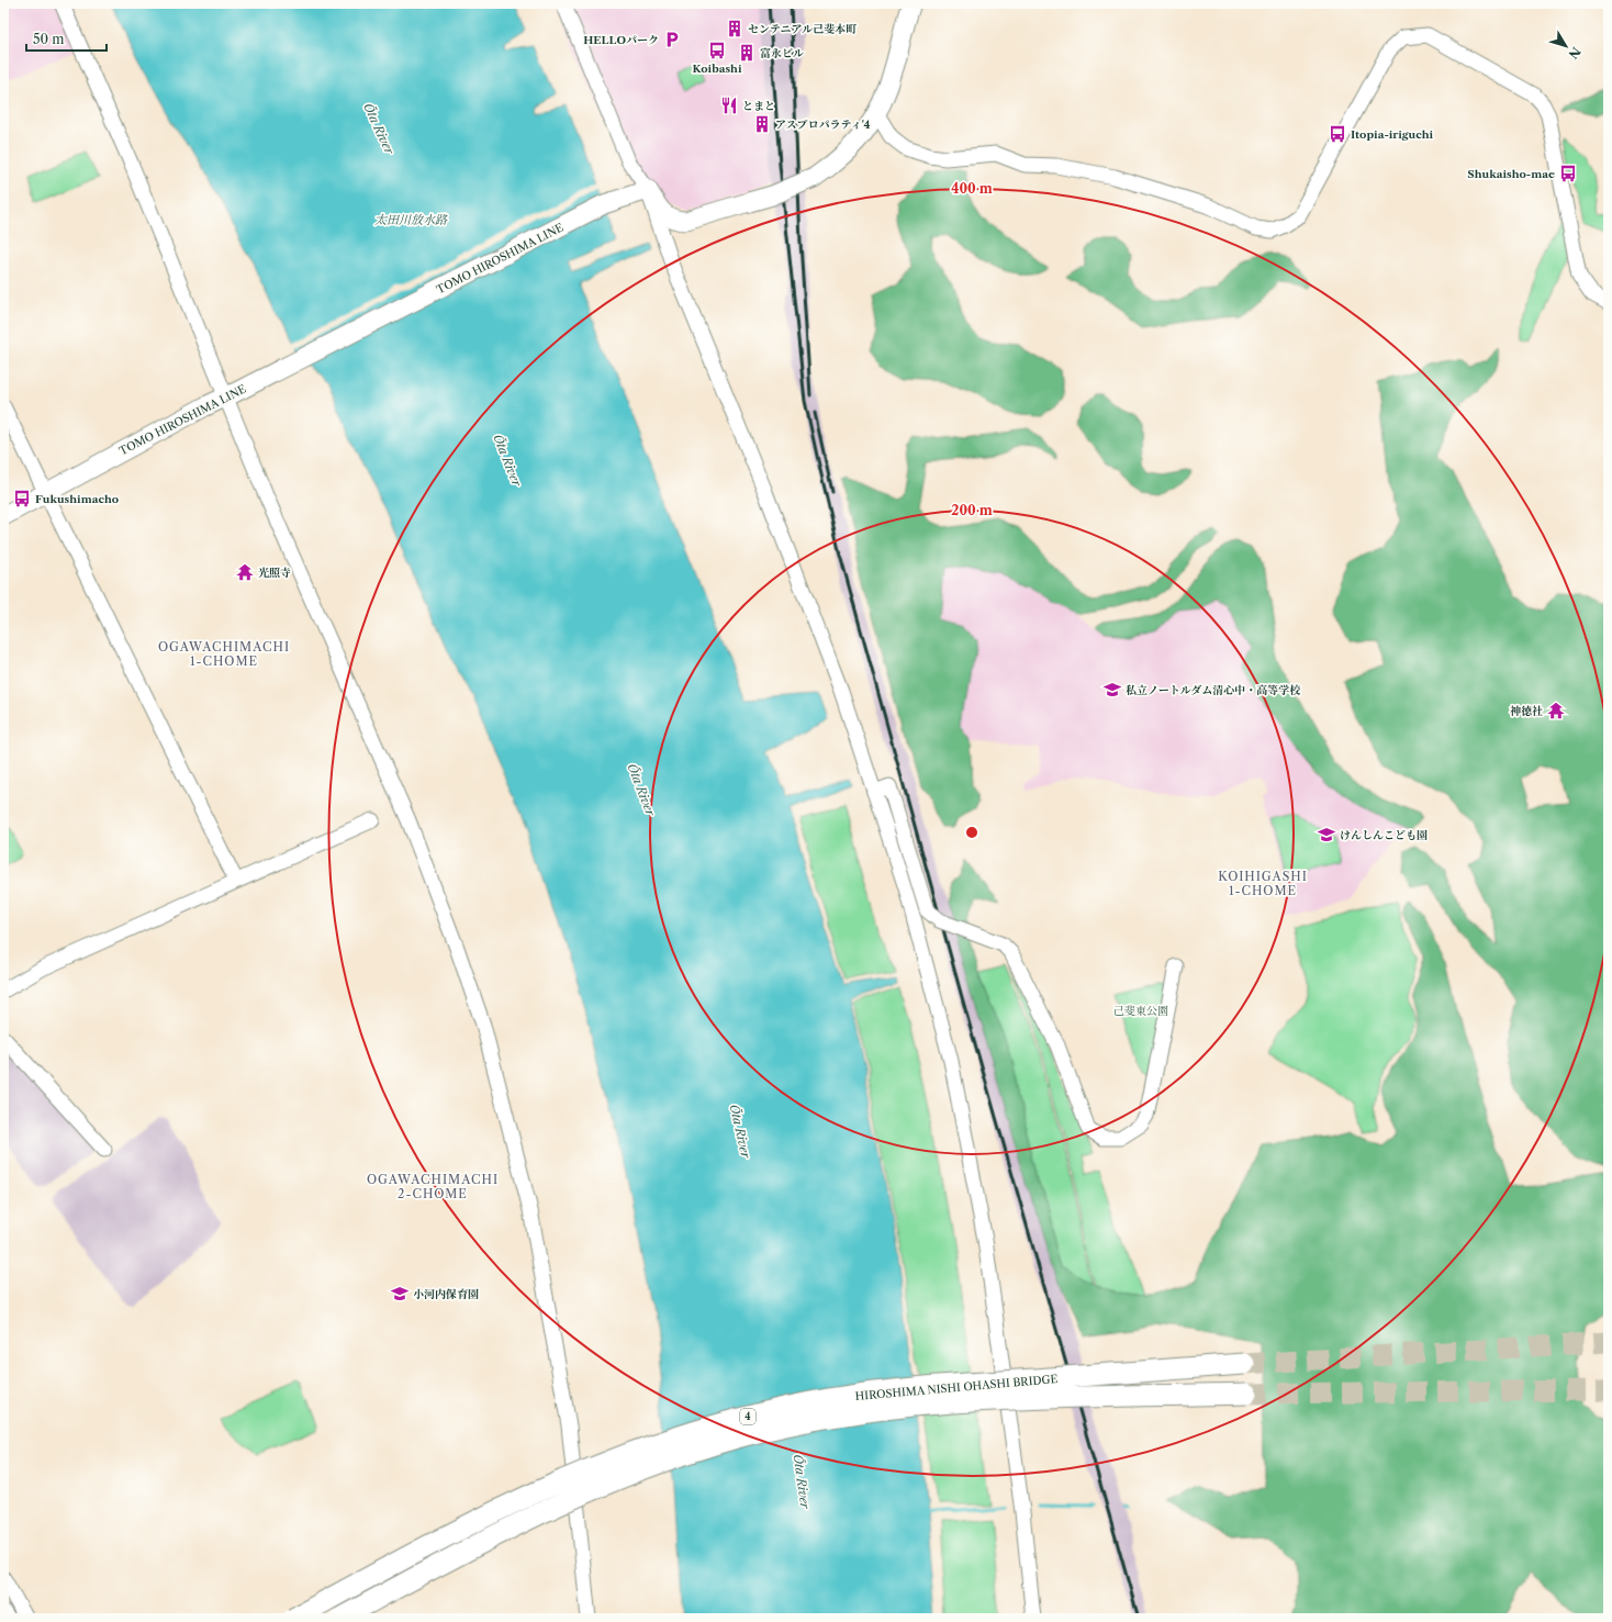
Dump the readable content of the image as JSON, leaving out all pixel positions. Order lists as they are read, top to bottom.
{
  "streets": {
    "highway": ["HIROSHIMA NISHI OHASHI BRIDGE", "4"],
    "main road": ["TOMO HIROSHIMA LINE"]
  },
  "districts": ["OGAWACHIMACHI 1-CHOME", "KOIHIGASHI 1-CHOME", "OGAWACHIMACHI 2-CHOME"],
  "water": ["Ōta River", "太田川放水路"],
  "parks": ["己斐東公園"],
  "places": {
    "building": ["センテニアル己斐本町", "富永ビル", "アスプロパラティ'4"],
    "parking": ["HELLOパーク"],
    "bus stop": [
      "Koibashi",
      "Itopia-iriguchi",
      "Shukaisho-mae",
      "Fukushimacho"
    ],
    "restaurant": ["とまと"],
    "temple": ["光照寺", "神徳社"],
    "school or university": ["私立ノートルダム清心中・高等学校", "けんしんこども園", "小河内保育園"]
  },
  "scale_bar": "50 m",
  "north": "bottom right",
  "rings": ["400 m", "200 m"]
}
